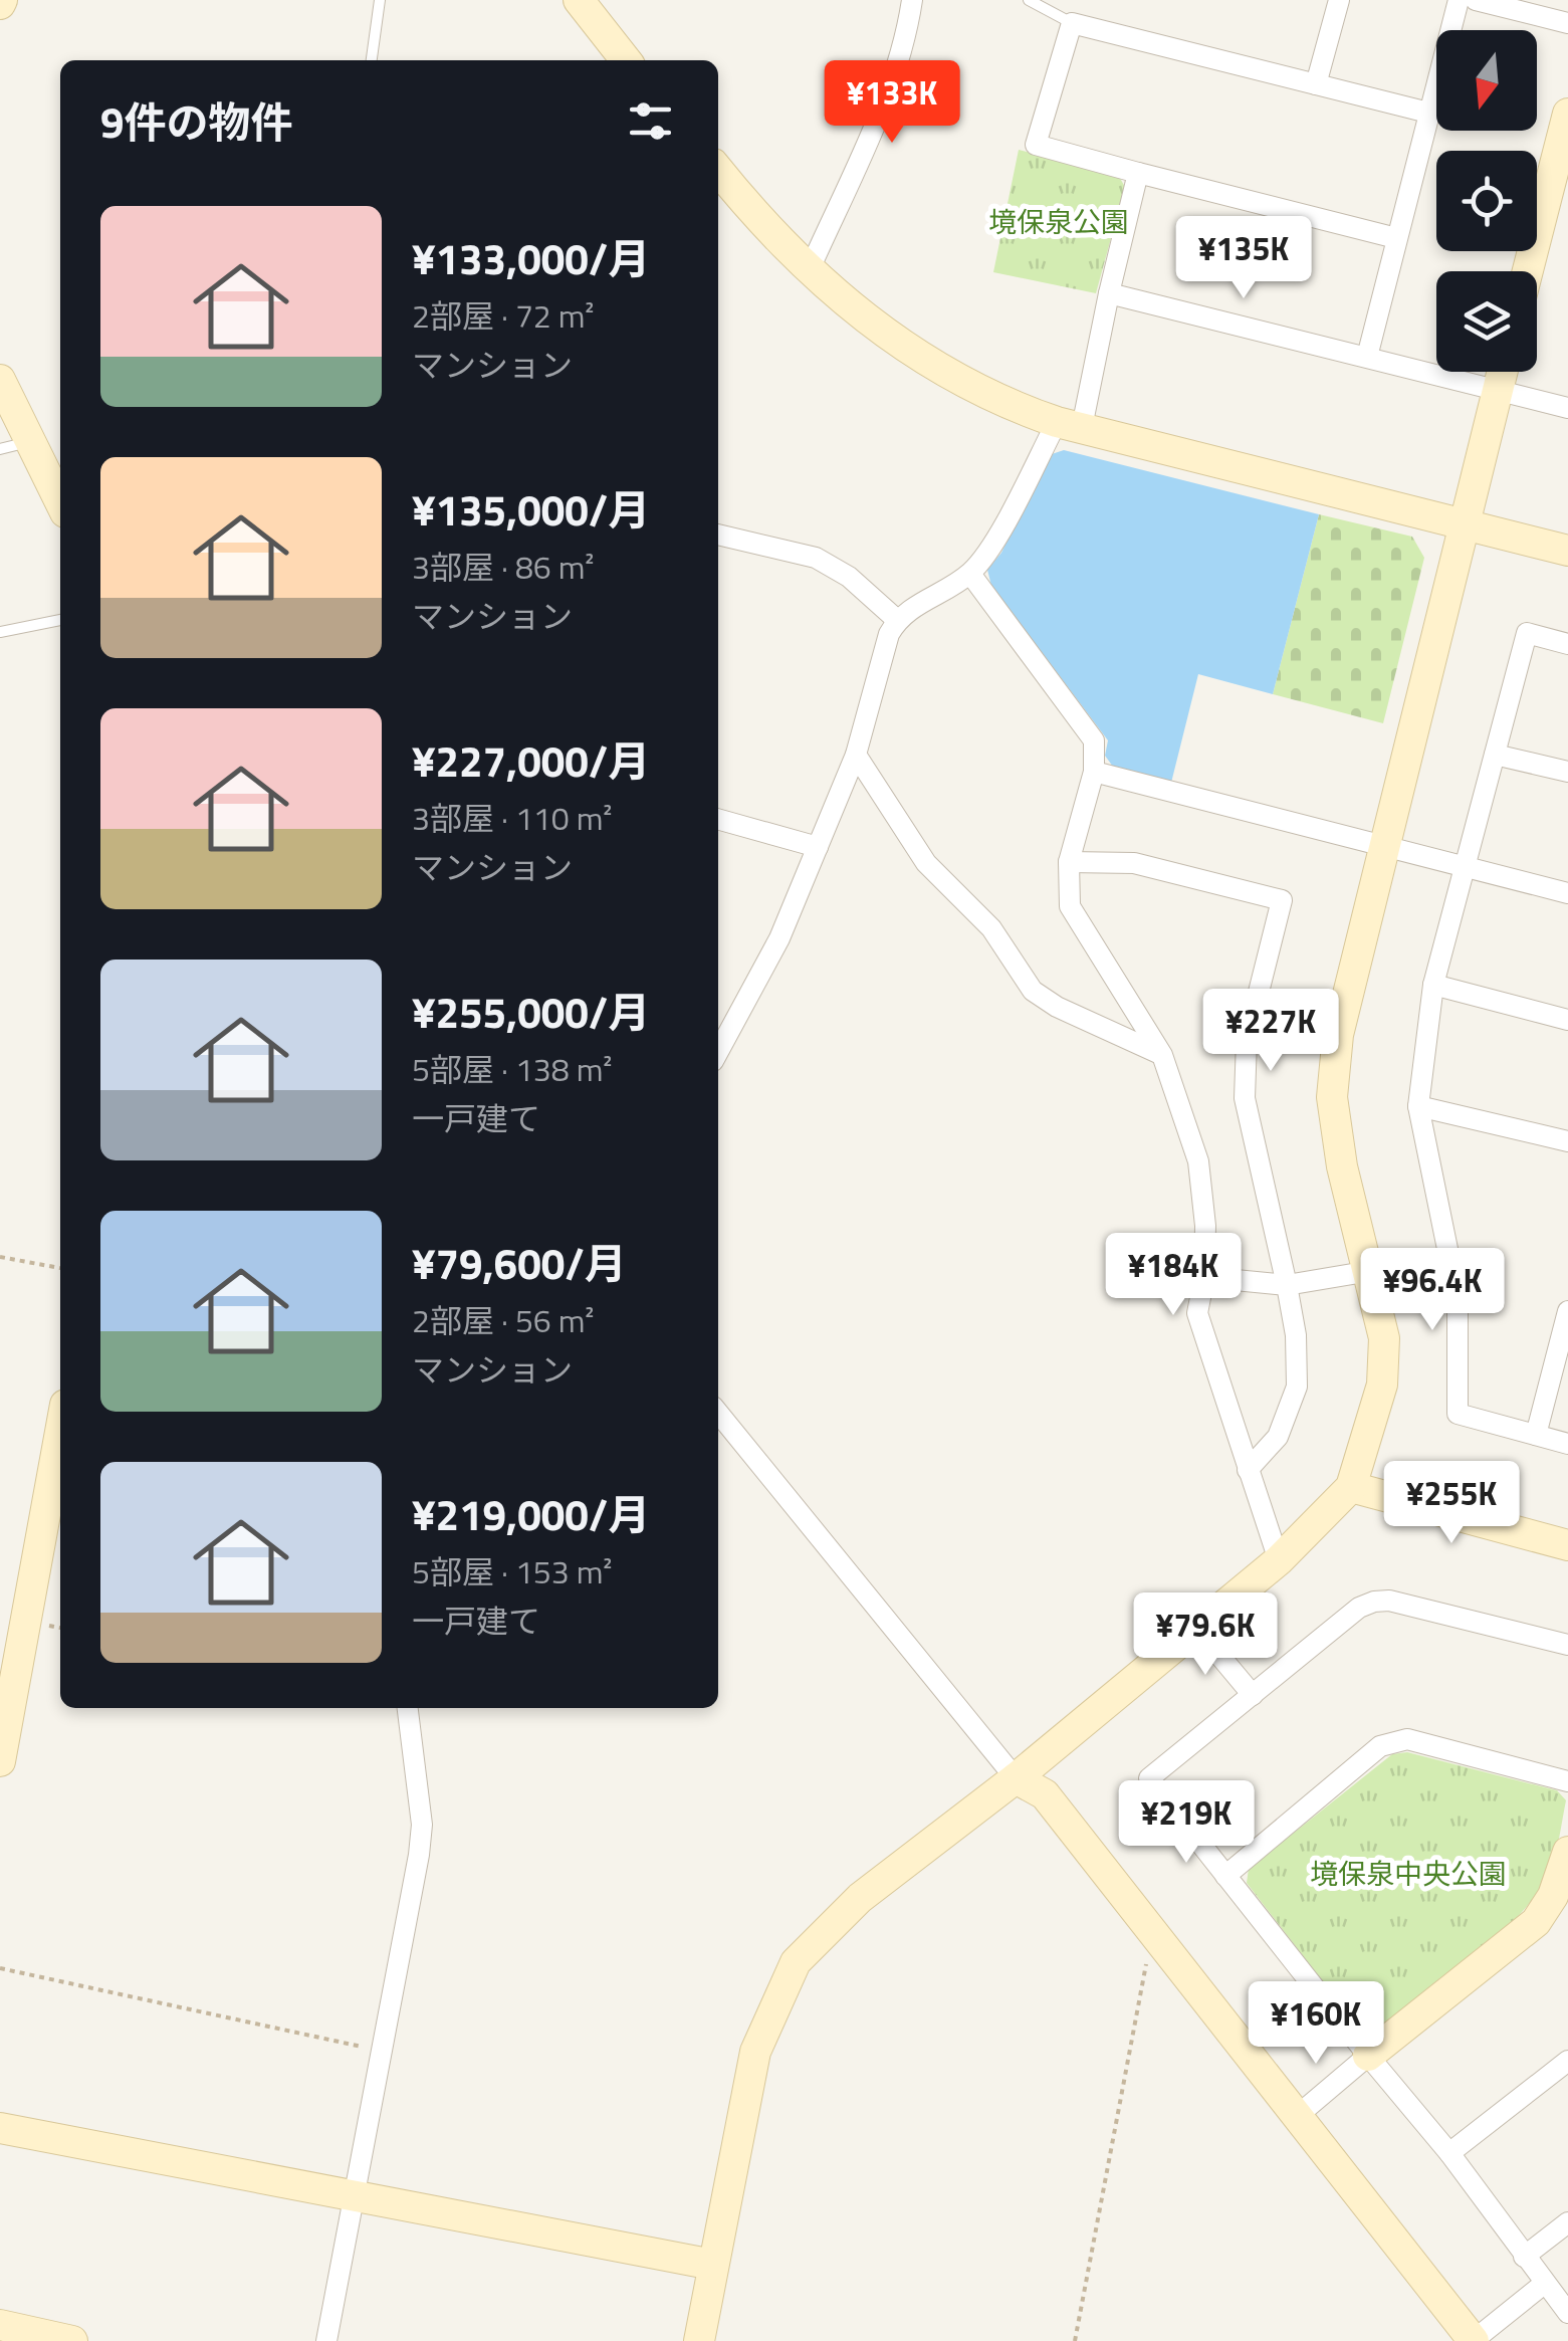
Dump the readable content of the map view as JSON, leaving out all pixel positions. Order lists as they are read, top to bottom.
{
  "parks": ["境保泉公園", "境保泉中央公園"],
  "north": "bottom",
  "page": {
    "price": [
      "¥133K",
      "¥135K",
      "¥227K",
      "¥184K",
      "¥96.4K",
      "¥255K",
      "¥79.6K",
      "¥219K",
      "¥160K"
    ],
    "heading": "9件の物件",
    "list": [
      {
        "name": "¥133,000/月",
        "note": "2部屋 · 72 m² · マンション"
      },
      {
        "name": "¥135,000/月",
        "note": "3部屋 · 86 m² · マンション"
      },
      {
        "name": "¥227,000/月",
        "note": "3部屋 · 110 m² · マンション"
      },
      {
        "name": "¥255,000/月",
        "note": "5部屋 · 138 m² · 一戸建て"
      },
      {
        "name": "¥79,600/月",
        "note": "2部屋 · 56 m² · マンション"
      },
      {
        "name": "¥219,000/月",
        "note": "5部屋 · 153 m² · 一戸建て"
      }
    ]
  }
}
